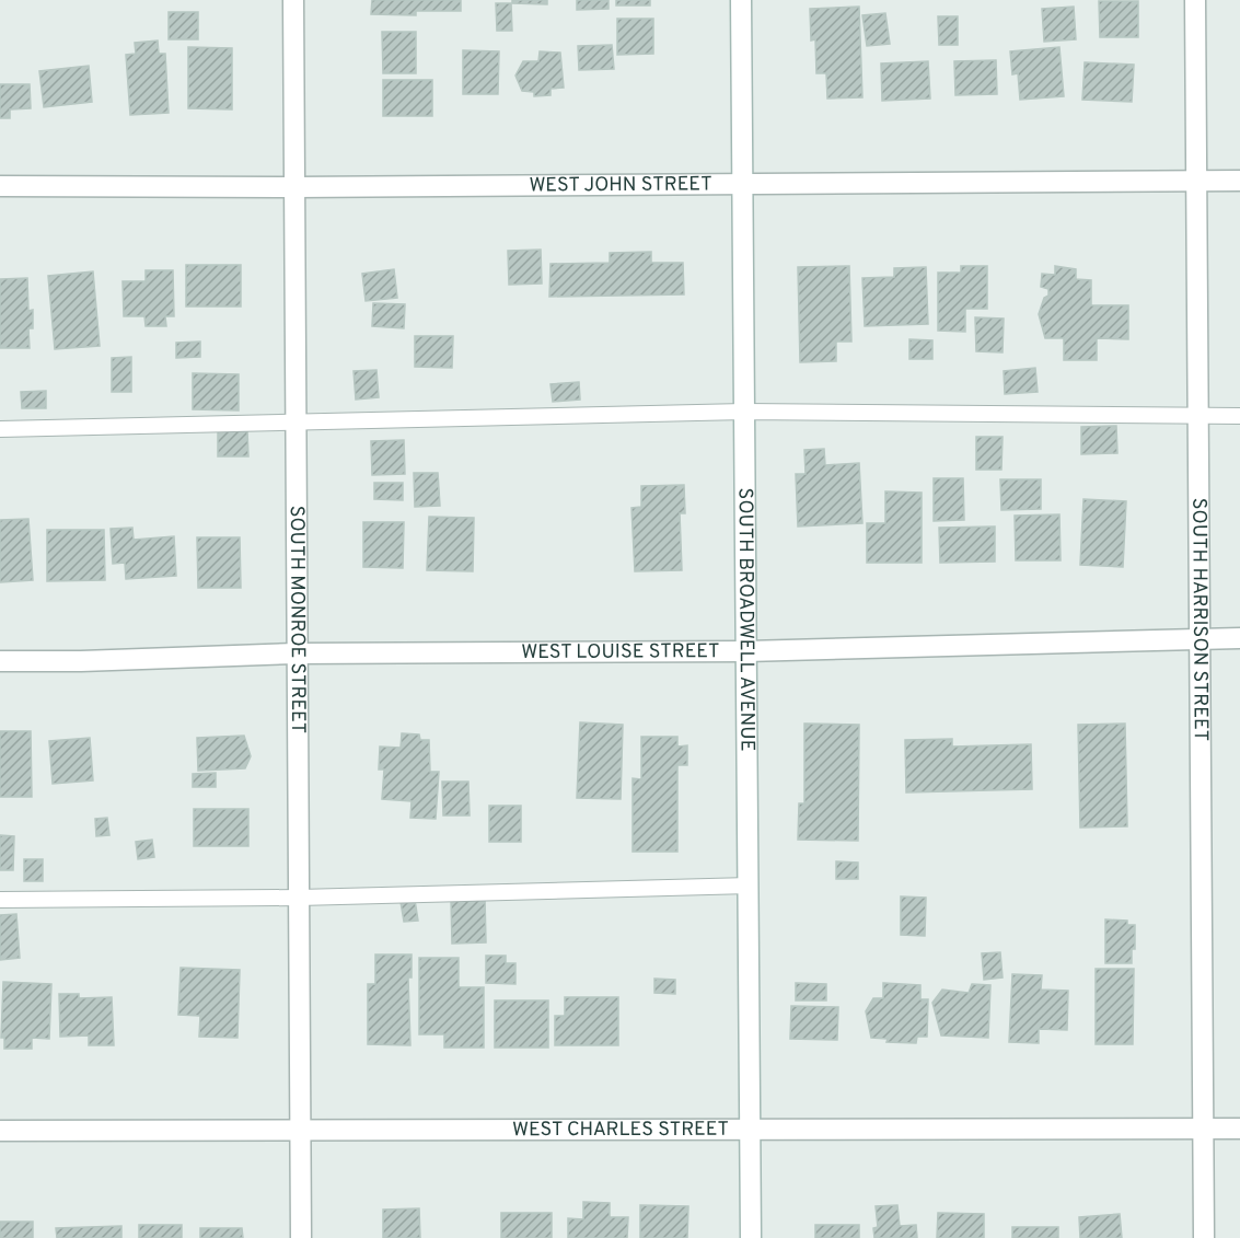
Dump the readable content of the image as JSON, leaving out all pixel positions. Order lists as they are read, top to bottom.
{
  "streets": {
    "street": [
      "WEST JOHN STREET",
      "SOUTH BROADWELL AVENUE",
      "SOUTH HARRISON STREET",
      "SOUTH MONROE STREET",
      "WEST LOUISE STREET",
      "WEST CHARLES STREET"
    ]
  },
  "crossings": [
    ["WEST JOHN STREET", "SOUTH BROADWELL AVENUE"],
    ["WEST JOHN STREET", "SOUTH HARRISON STREET"],
    ["WEST JOHN STREET", "SOUTH MONROE STREET"],
    ["SOUTH BROADWELL AVENUE", "WEST LOUISE STREET"],
    ["SOUTH BROADWELL AVENUE", "WEST CHARLES STREET"],
    ["SOUTH HARRISON STREET", "WEST LOUISE STREET"],
    ["SOUTH HARRISON STREET", "WEST CHARLES STREET"],
    ["SOUTH MONROE STREET", "WEST LOUISE STREET"],
    ["SOUTH MONROE STREET", "WEST CHARLES STREET"]
  ]
}
